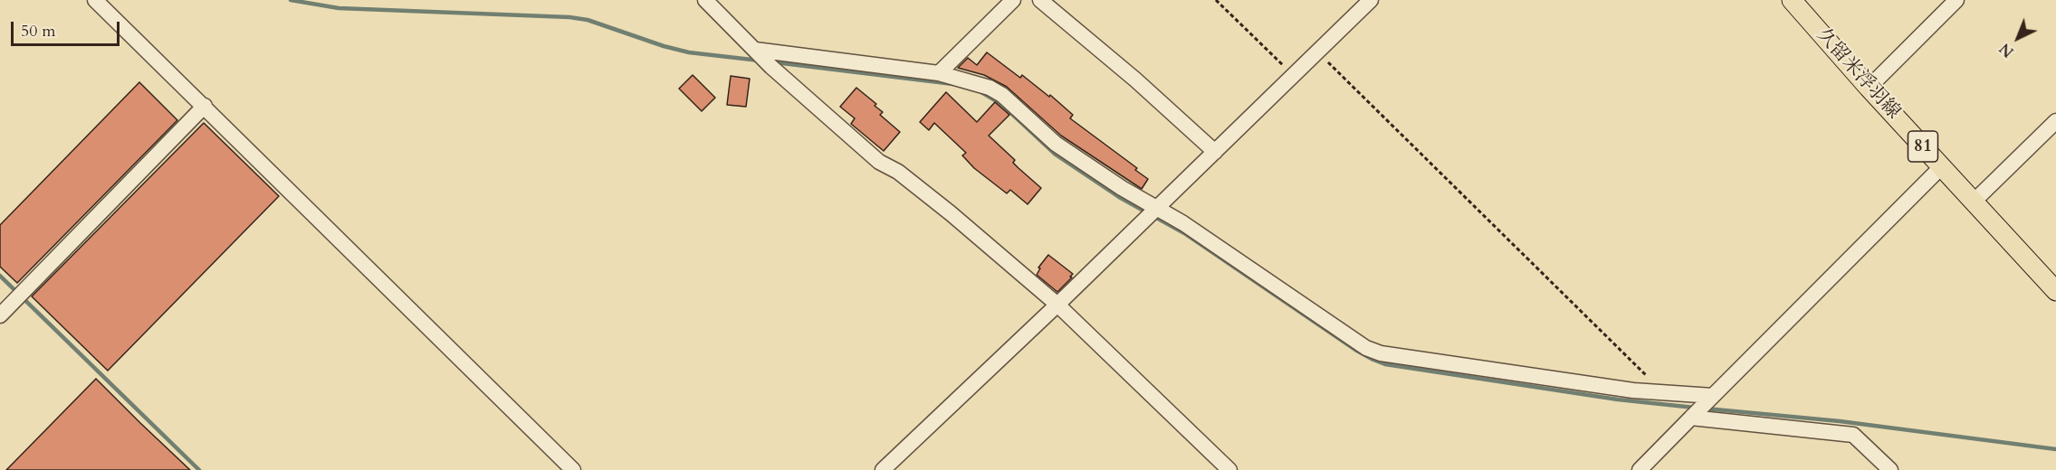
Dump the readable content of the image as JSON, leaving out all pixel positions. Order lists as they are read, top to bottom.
{
  "streets": {
    "main road": ["久留米浮羽線", "81"]
  },
  "scale_bar": "50 m",
  "north": "bottom left"
}
